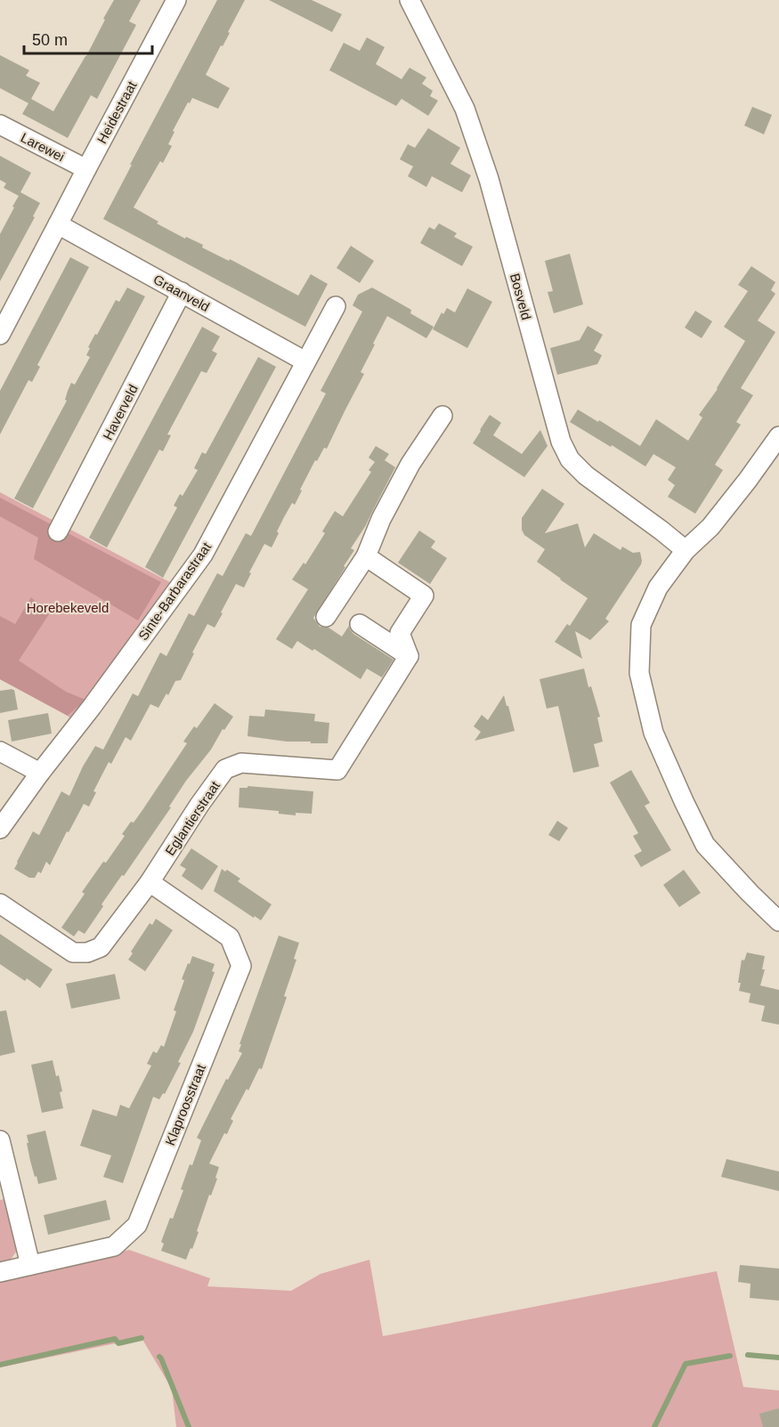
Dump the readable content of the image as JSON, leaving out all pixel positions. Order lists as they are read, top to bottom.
{
  "streets": {
    "street": [
      "Heidestraat",
      "Larewei",
      "Graanveld",
      "Bosveld",
      "Haverveld",
      "Sinte-Barbarastraat",
      "Eglantierstraat",
      "Klaproosstraat"
    ]
  },
  "crossings": [
    ["Heidestraat", "Larewei"],
    ["Heidestraat", "Graanveld"],
    ["Graanveld", "Haverveld"],
    ["Graanveld", "Sinte-Barbarastraat"],
    ["Eglantierstraat", "Klaproosstraat"]
  ],
  "parks": ["Horebekeveld"],
  "scale_bar": "50 m"
}
